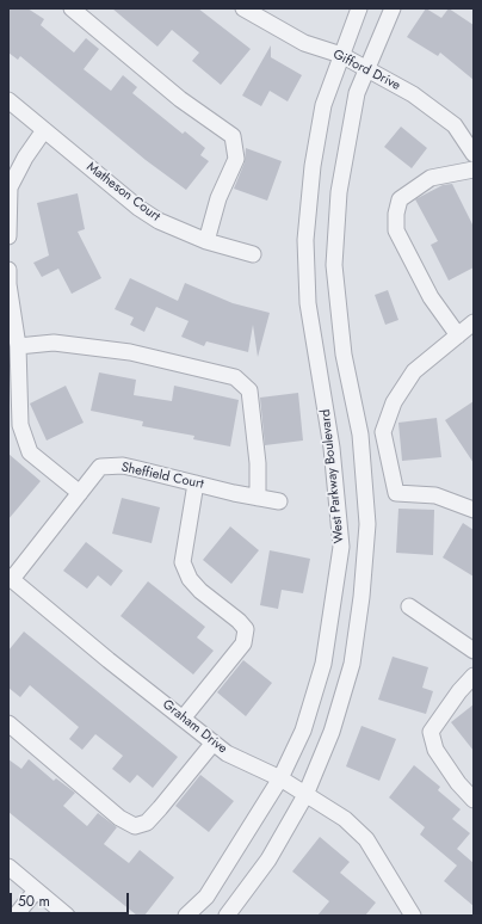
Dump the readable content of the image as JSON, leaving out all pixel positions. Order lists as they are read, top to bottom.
{
  "streets": {
    "street": [
      "Gifford Drive",
      "Matheson Court",
      "Sheffield Court",
      "West Parkway Boulevard",
      "Graham Drive"
    ]
  },
  "crossings": [
    ["Gifford Drive", "West Parkway Boulevard"],
    ["Sheffield Court", "Graham Drive"],
    ["West Parkway Boulevard", "Graham Drive"]
  ],
  "scale_bar": "50 m"
}
